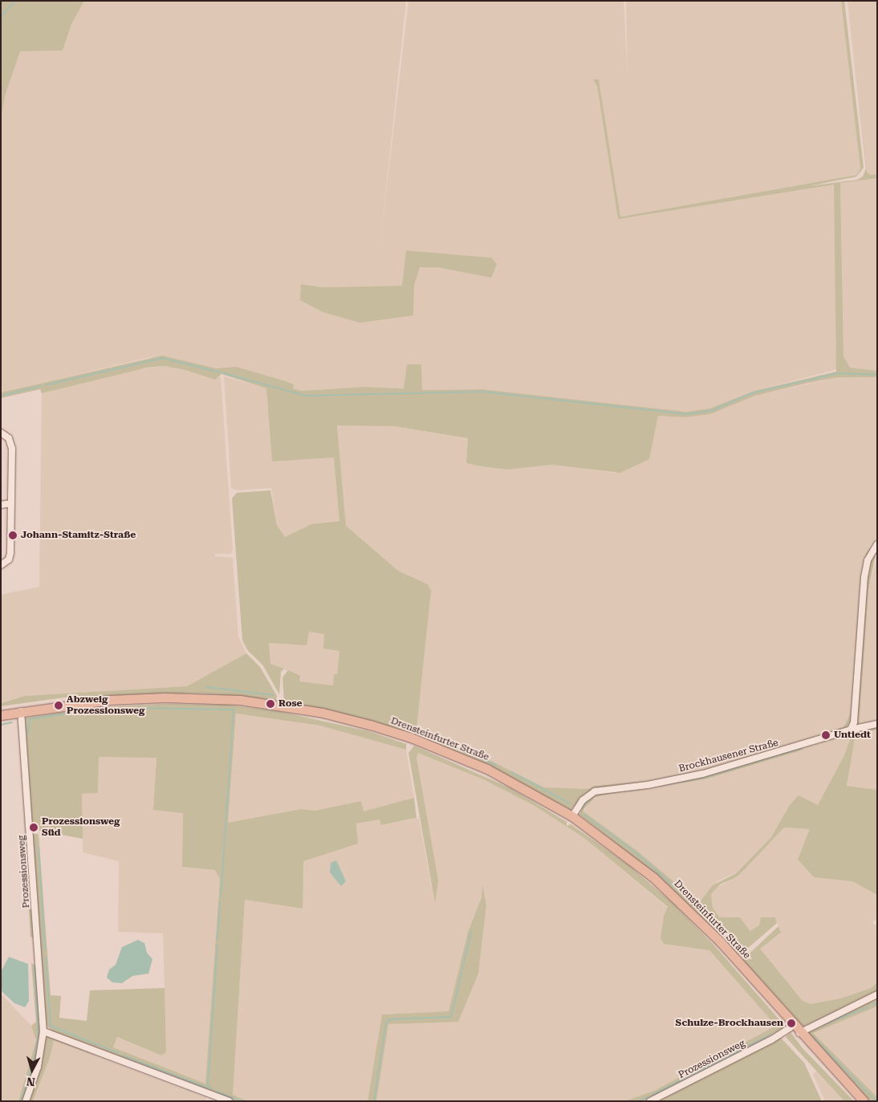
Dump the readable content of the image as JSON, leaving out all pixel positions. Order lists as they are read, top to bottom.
{
  "streets": {
    "main road": ["Drensteinfurter Straße"],
    "street": ["Brockhausener Straße", "Prozessionsweg"]
  },
  "crossings": [
    ["Drensteinfurter Straße", "Brockhausener Straße"],
    ["Drensteinfurter Straße", "Prozessionsweg"]
  ],
  "places": [
    "Johann-Stamitz-Straße",
    "Rose",
    "Abzweig Prozessionsweg",
    "Untiedt",
    "Prozessionsweg Süd",
    "Schulze-Brockhausen"
  ],
  "north": "bottom"
}
